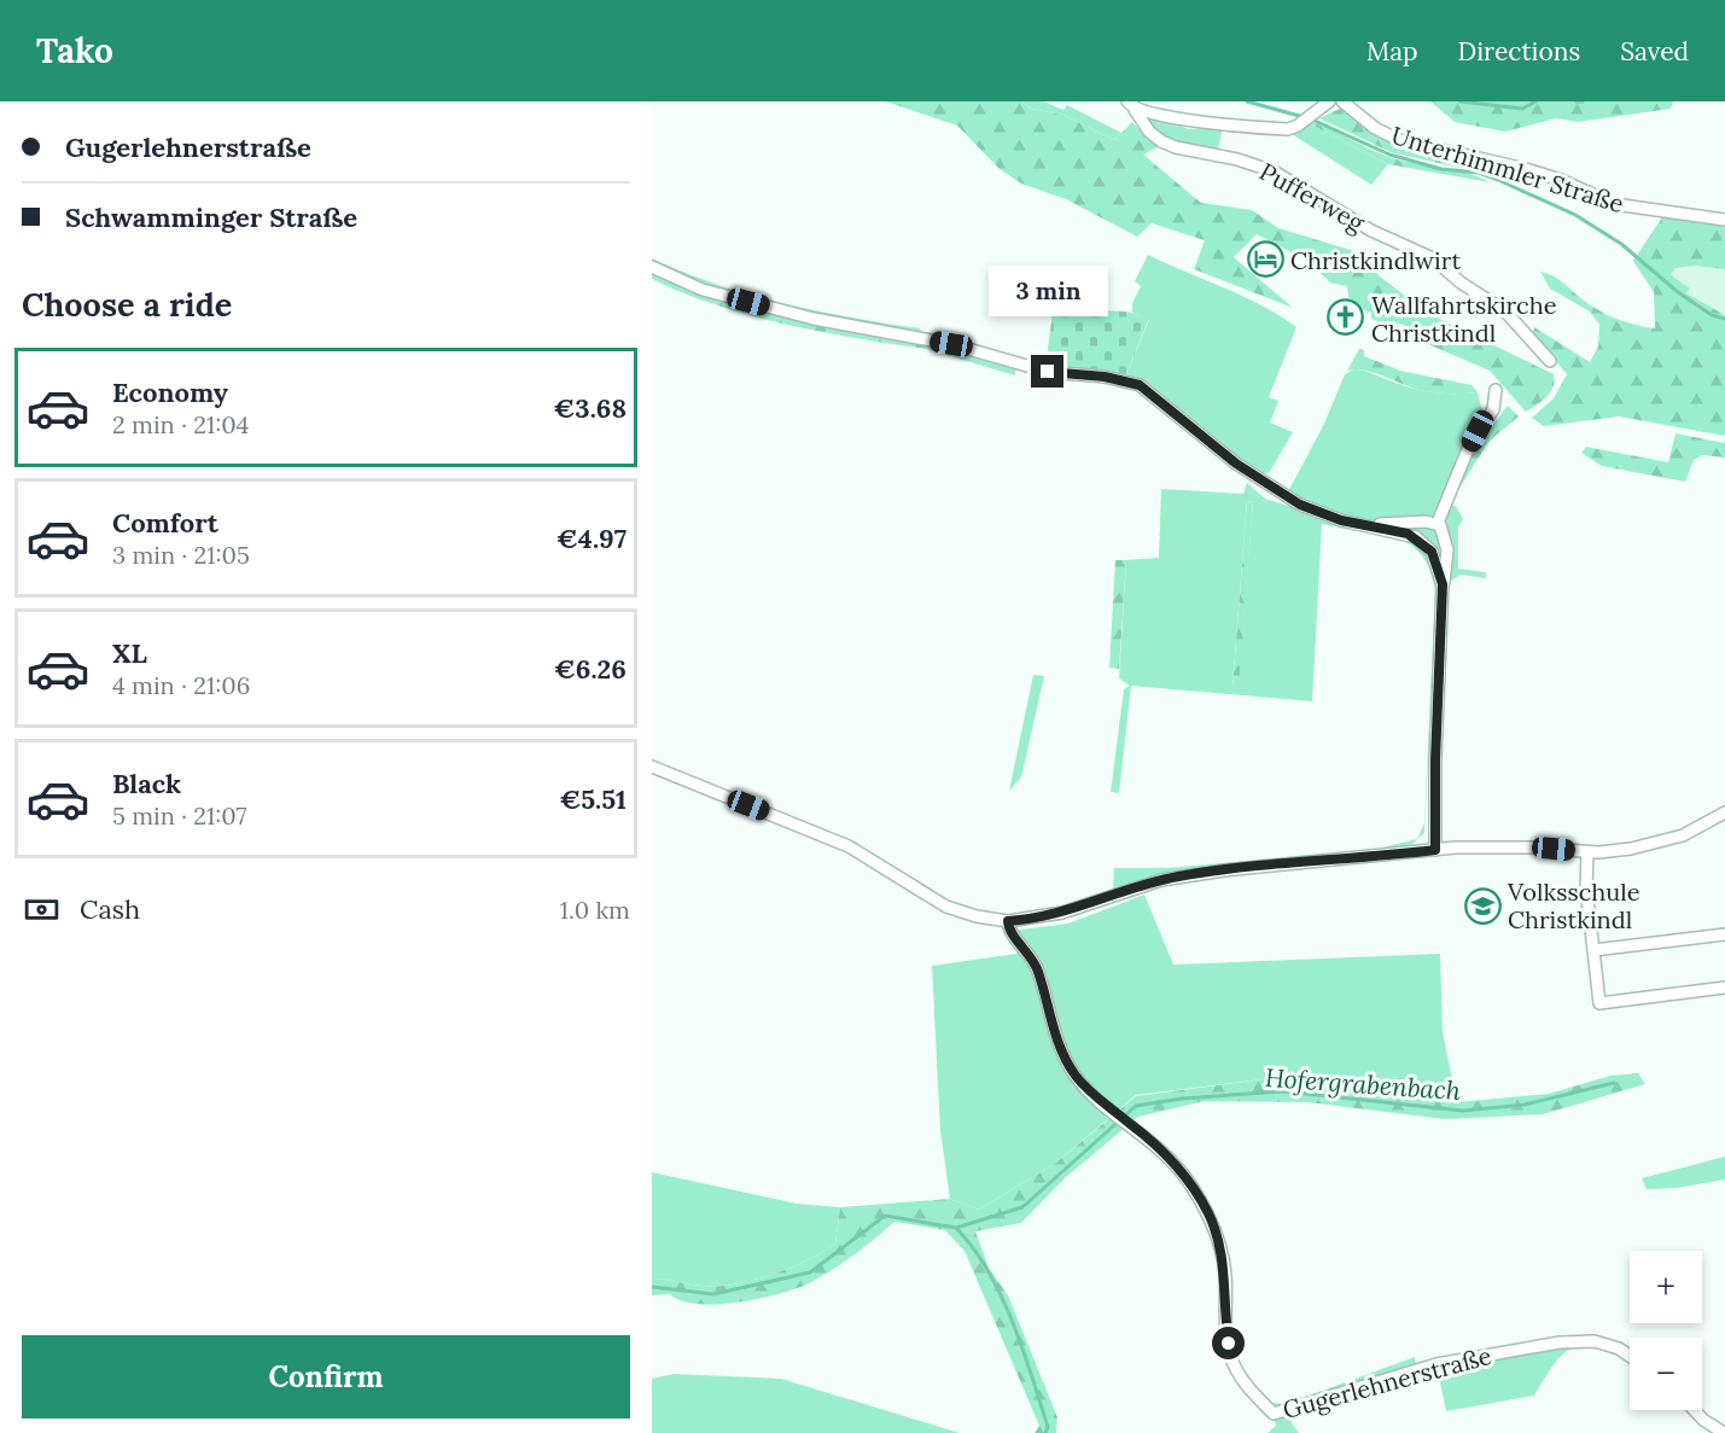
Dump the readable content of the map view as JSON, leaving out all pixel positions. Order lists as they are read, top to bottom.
{
  "streets": {
    "street": ["Unterhimmler Straße", "Pufferweg", "Gugerlehnerstraße"]
  },
  "water": ["Hofergrabenbach"],
  "places": {
    "hotel": ["Christkindlwirt"],
    "church": ["Wallfahrtskirche Christkindl"],
    "school or university": ["Volksschule Christkindl"]
  },
  "page": {
    "header": "Tako",
    "nav": ["Map", "Directions", "Saved"],
    "banner": ["Gugerlehnerstraße", "Schwamminger Straße"],
    "heading": "Choose a ride",
    "bubble": "3 min",
    "list": [
      {
        "name": "Economy",
        "note": "2 min · 21:04",
        "value": "€3.68"
      },
      {
        "name": "Comfort",
        "note": "3 min · 21:05",
        "value": "€4.97"
      },
      {
        "name": "XL",
        "note": "4 min · 21:06",
        "value": "€6.26"
      },
      {
        "name": "Black",
        "note": "5 min · 21:07",
        "value": "€5.51"
      }
    ],
    "pay": ["Cash", "1.0 km"],
    "map_buttons": ["+", "−"],
    "buttons": "Confirm"
  }
}
